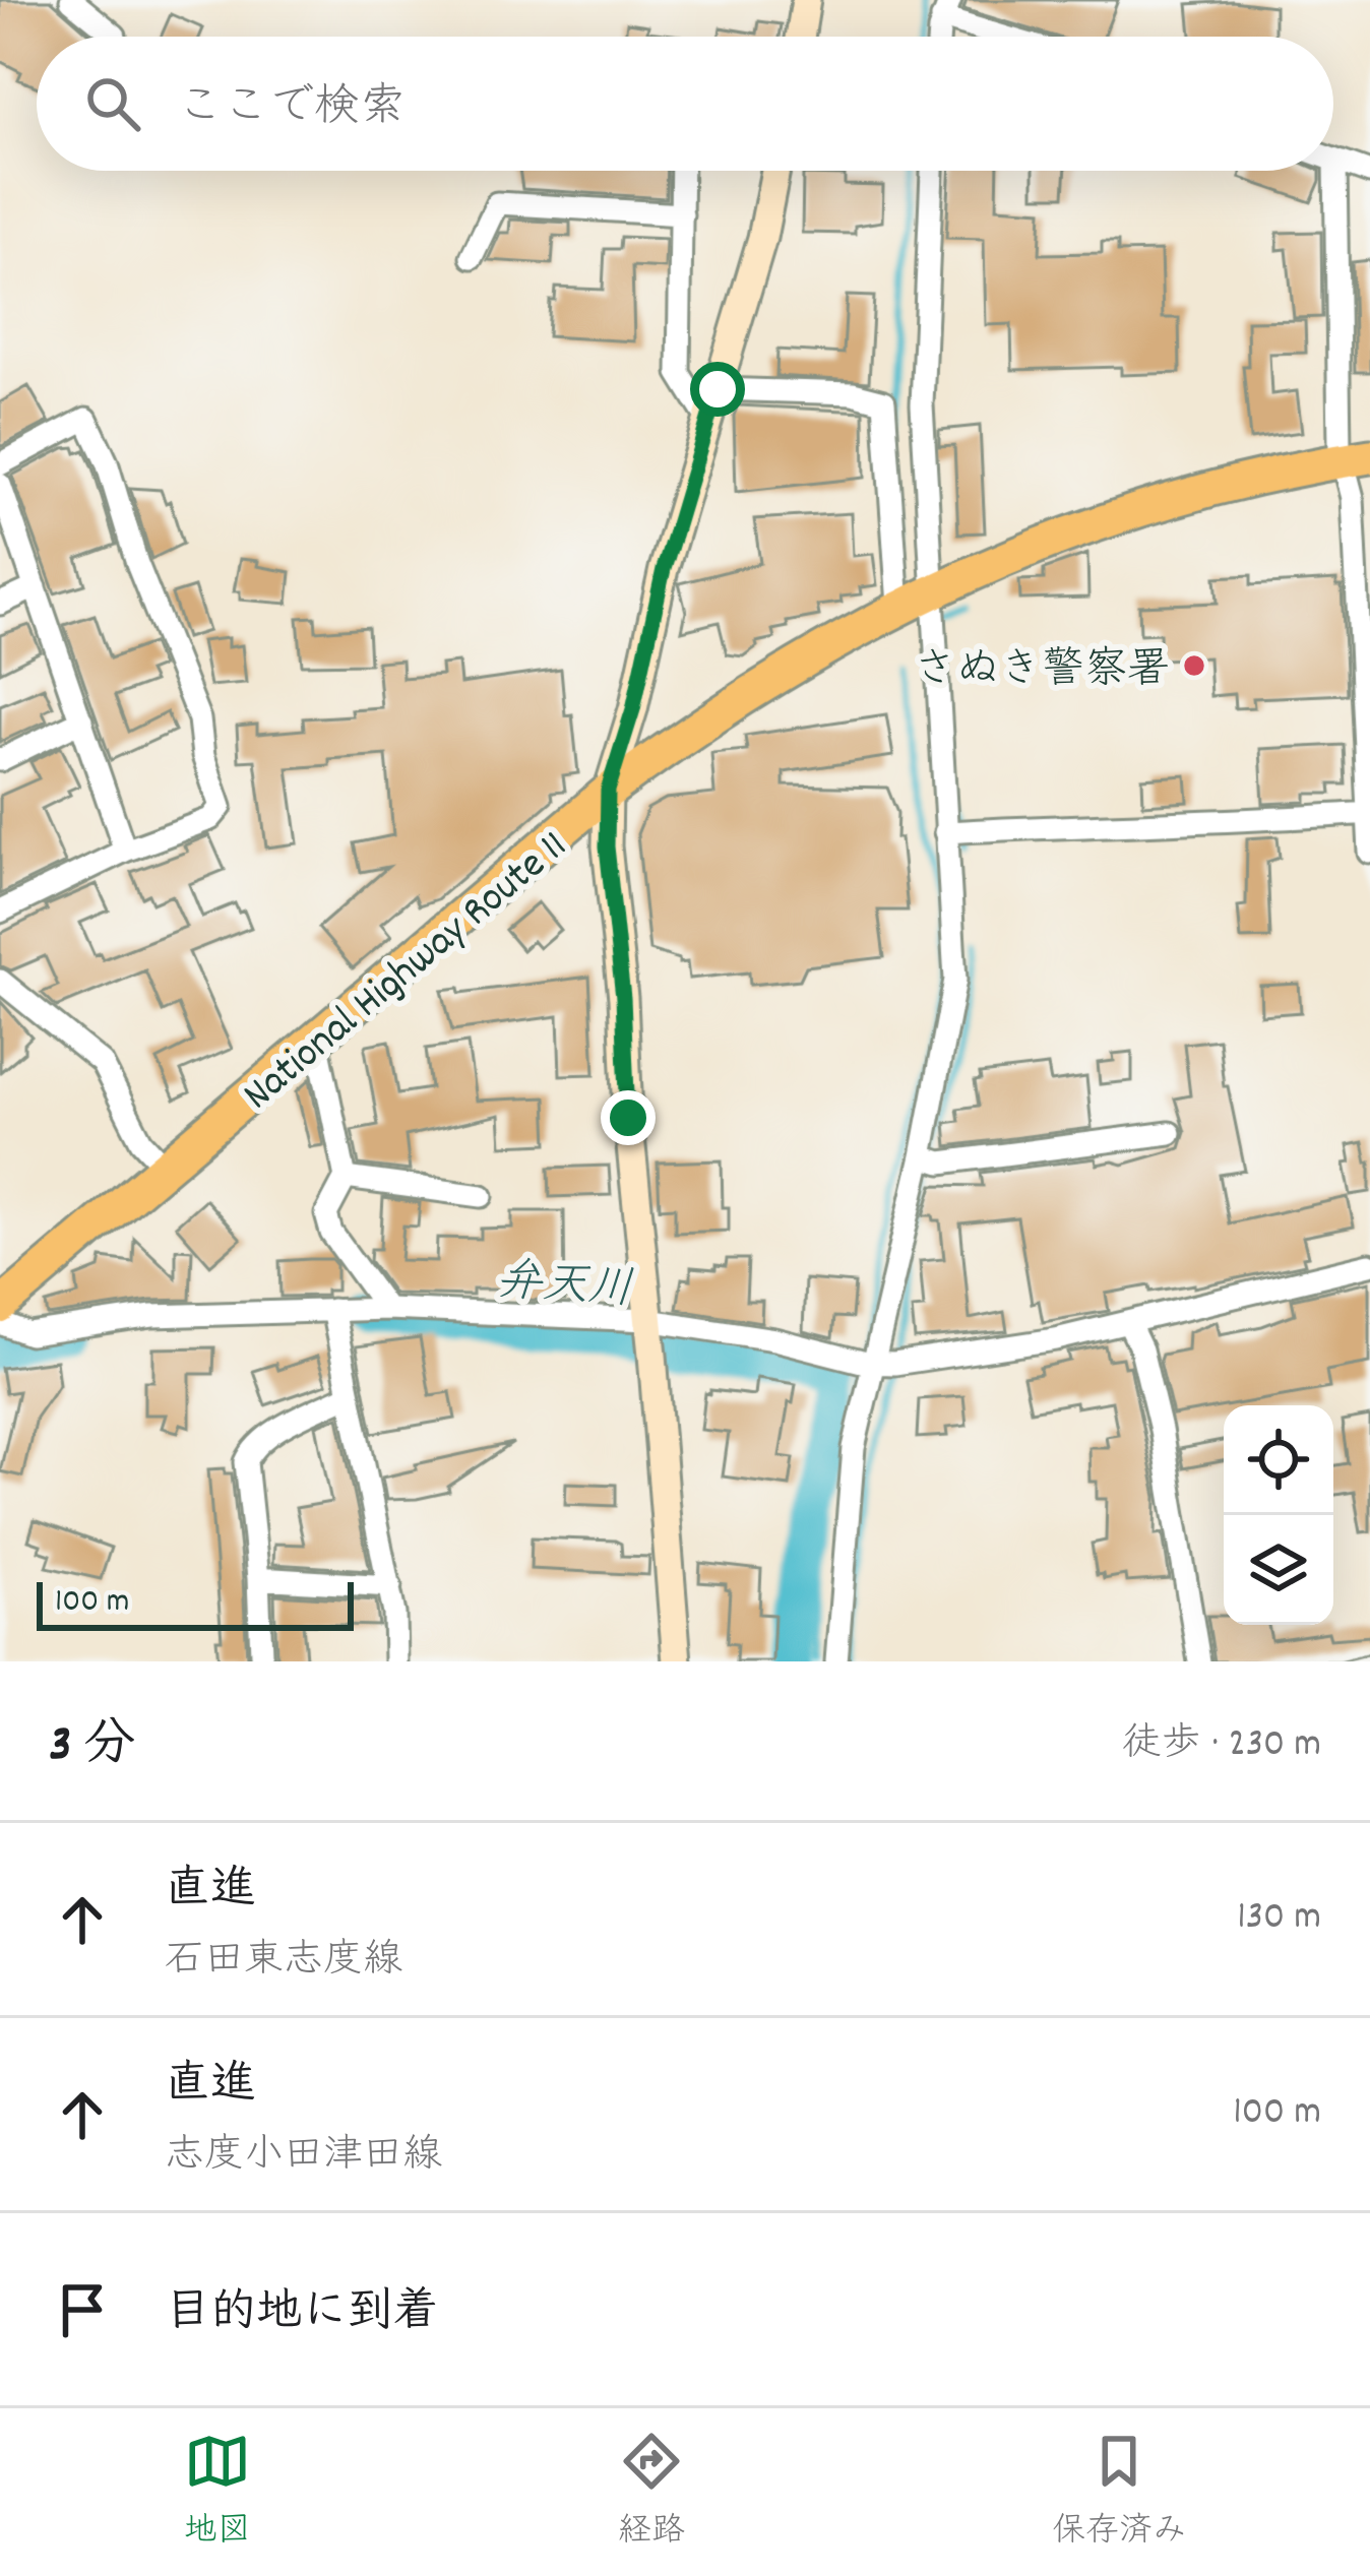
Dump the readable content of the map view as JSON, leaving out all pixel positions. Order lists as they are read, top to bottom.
{
  "streets": {
    "highway": ["National Highway Route 11"]
  },
  "water": ["弁天川"],
  "places": ["さぬき警察署"],
  "scale_bar": "100 m",
  "page": {
    "search": "ここで検索",
    "scale": "100 m",
    "heading": ["3 分", "徒歩 · 230 m"],
    "list": [
      ["直進", "石田東志度線", "130 m"],
      ["直進", "志度小田津田線", "100 m"],
      "目的地に到着"
    ],
    "nav": ["地図", "経路", "保存済み"]
  }
}
